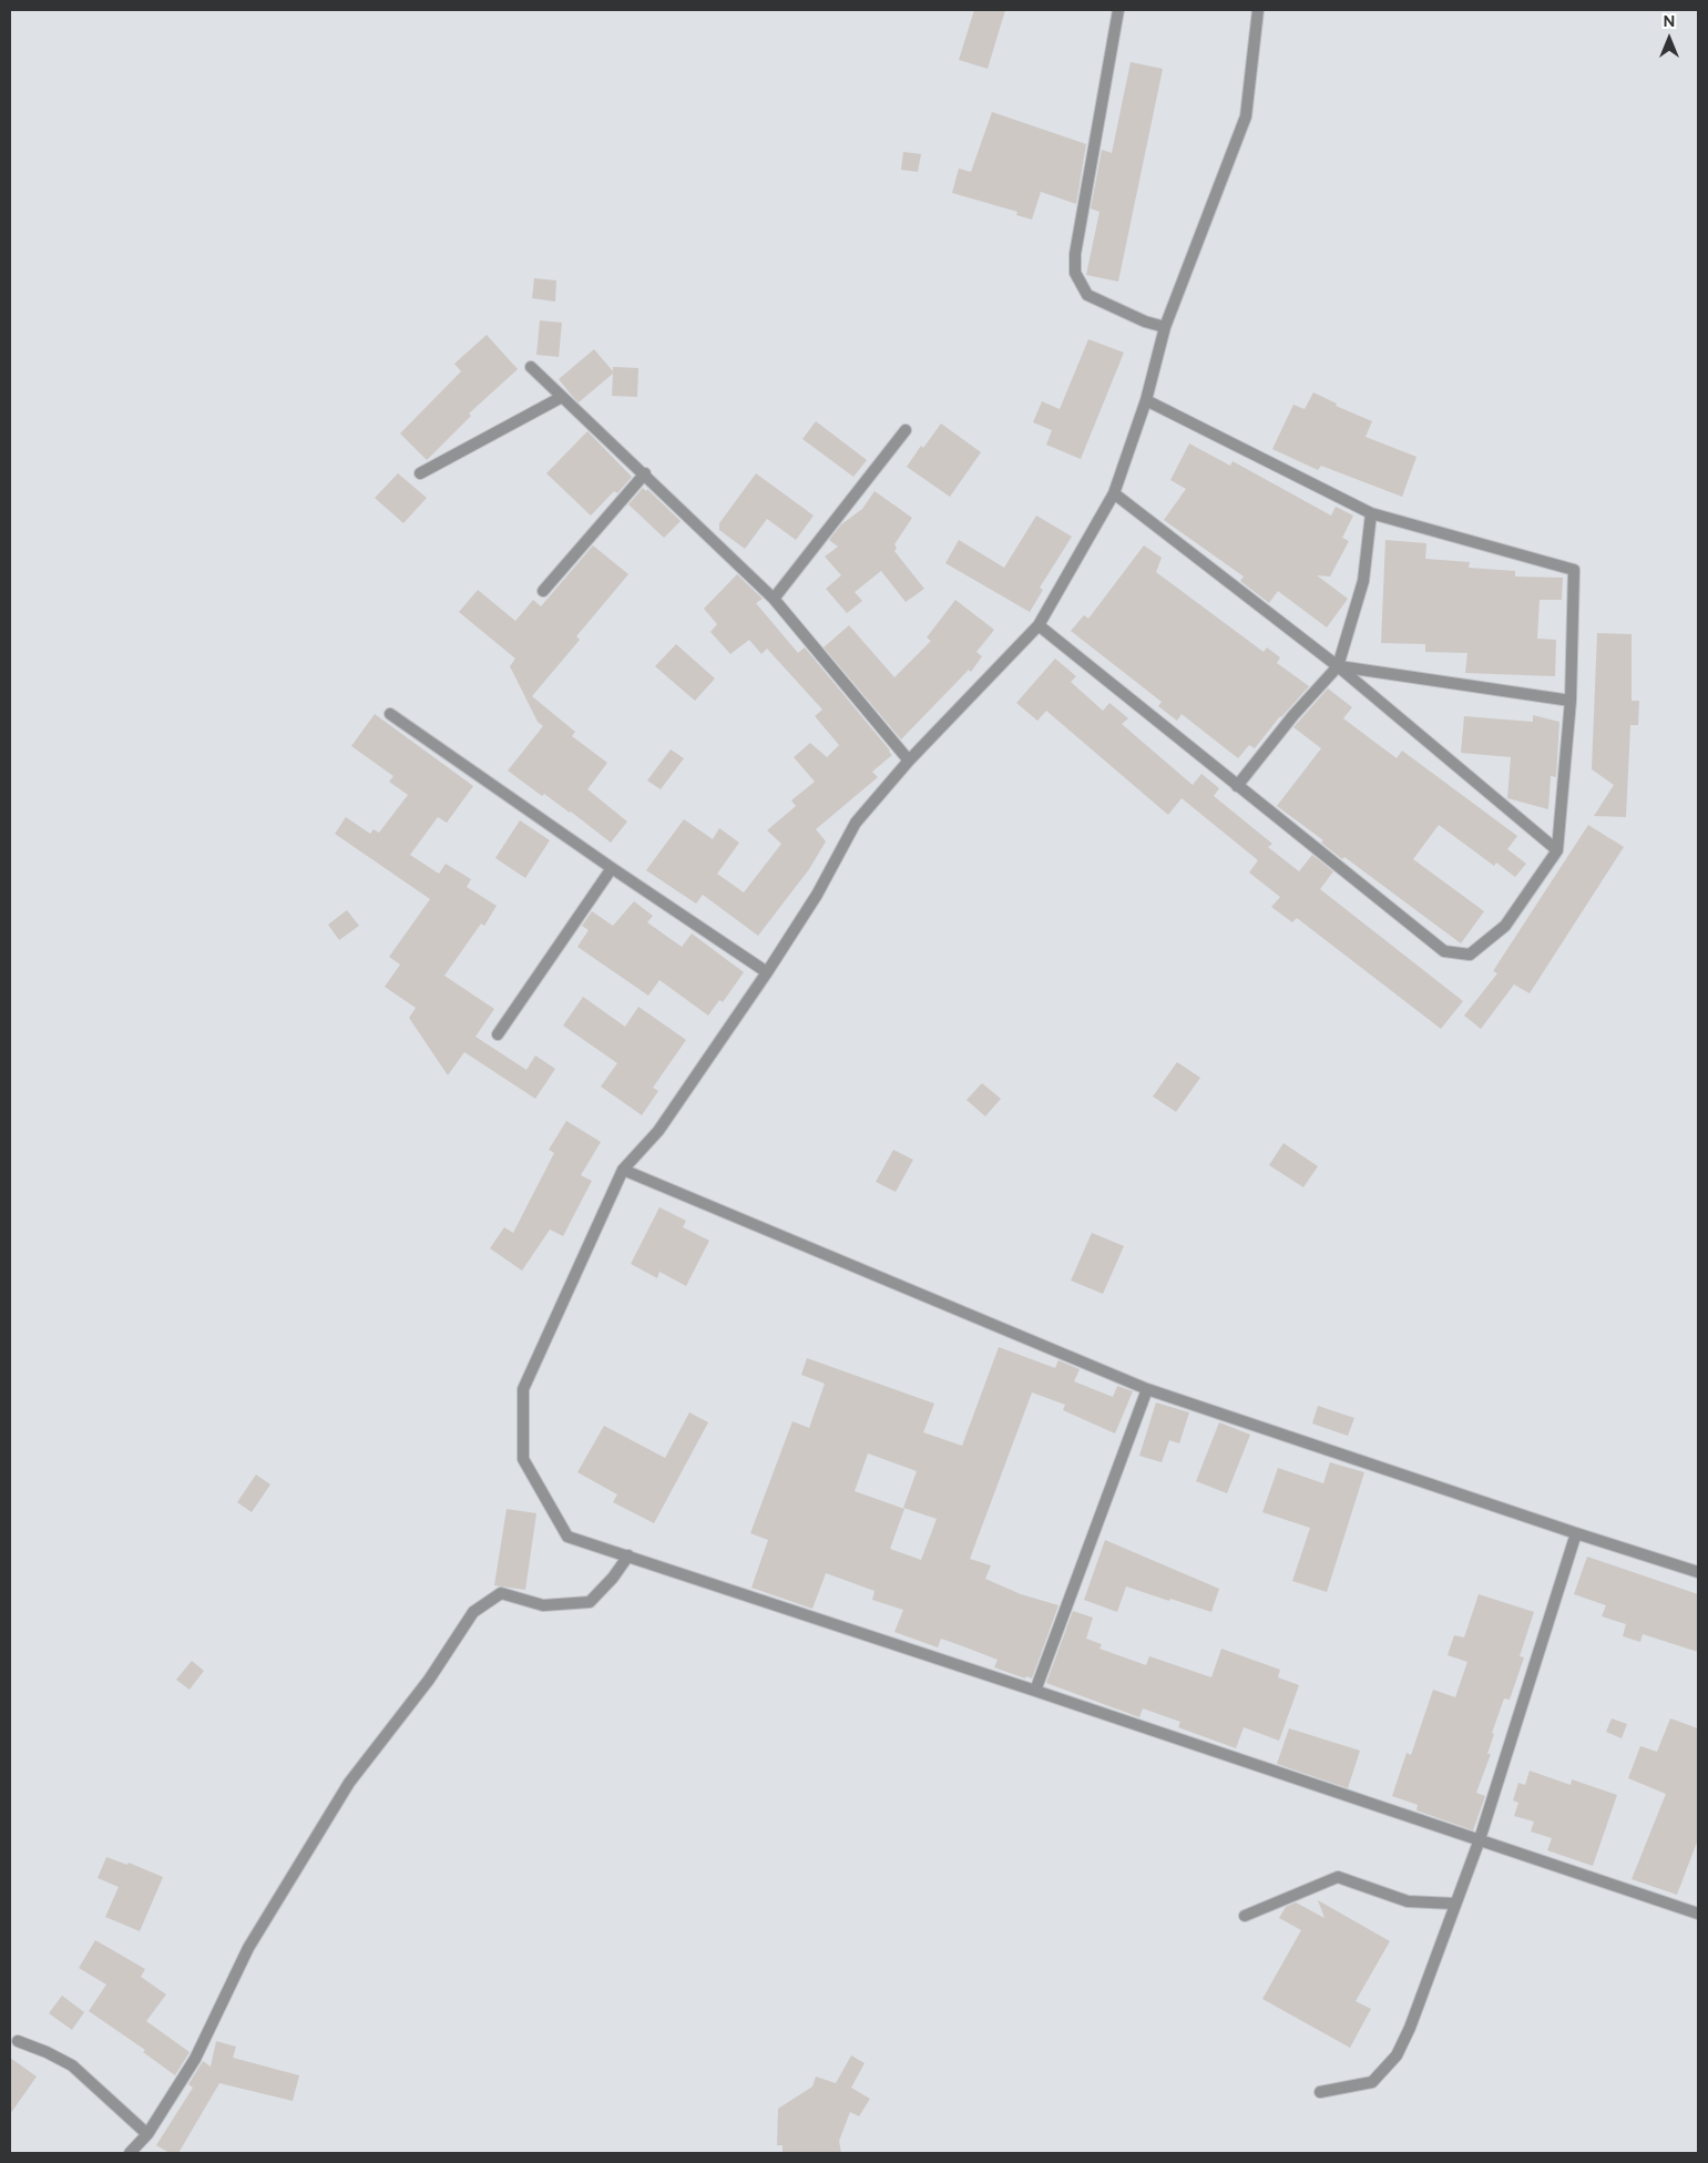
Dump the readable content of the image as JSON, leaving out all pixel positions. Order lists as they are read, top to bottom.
{
  "north": "top"
}
